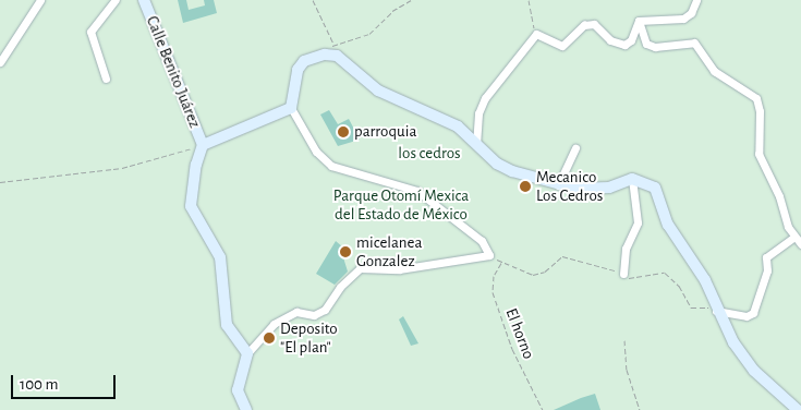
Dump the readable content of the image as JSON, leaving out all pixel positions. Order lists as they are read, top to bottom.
{
  "streets": {
    "main road": ["Calle Benito Juárez"],
    "path": ["El horno"]
  },
  "parks": ["los cedros", "Parque Otomí Mexica del Estado de México"],
  "places": [
    "parroquia",
    "Mecanico Los Cedros",
    "micelanea Gonzalez",
    "Deposito \"El plan\""
  ],
  "scale_bar": "100 m"
}
